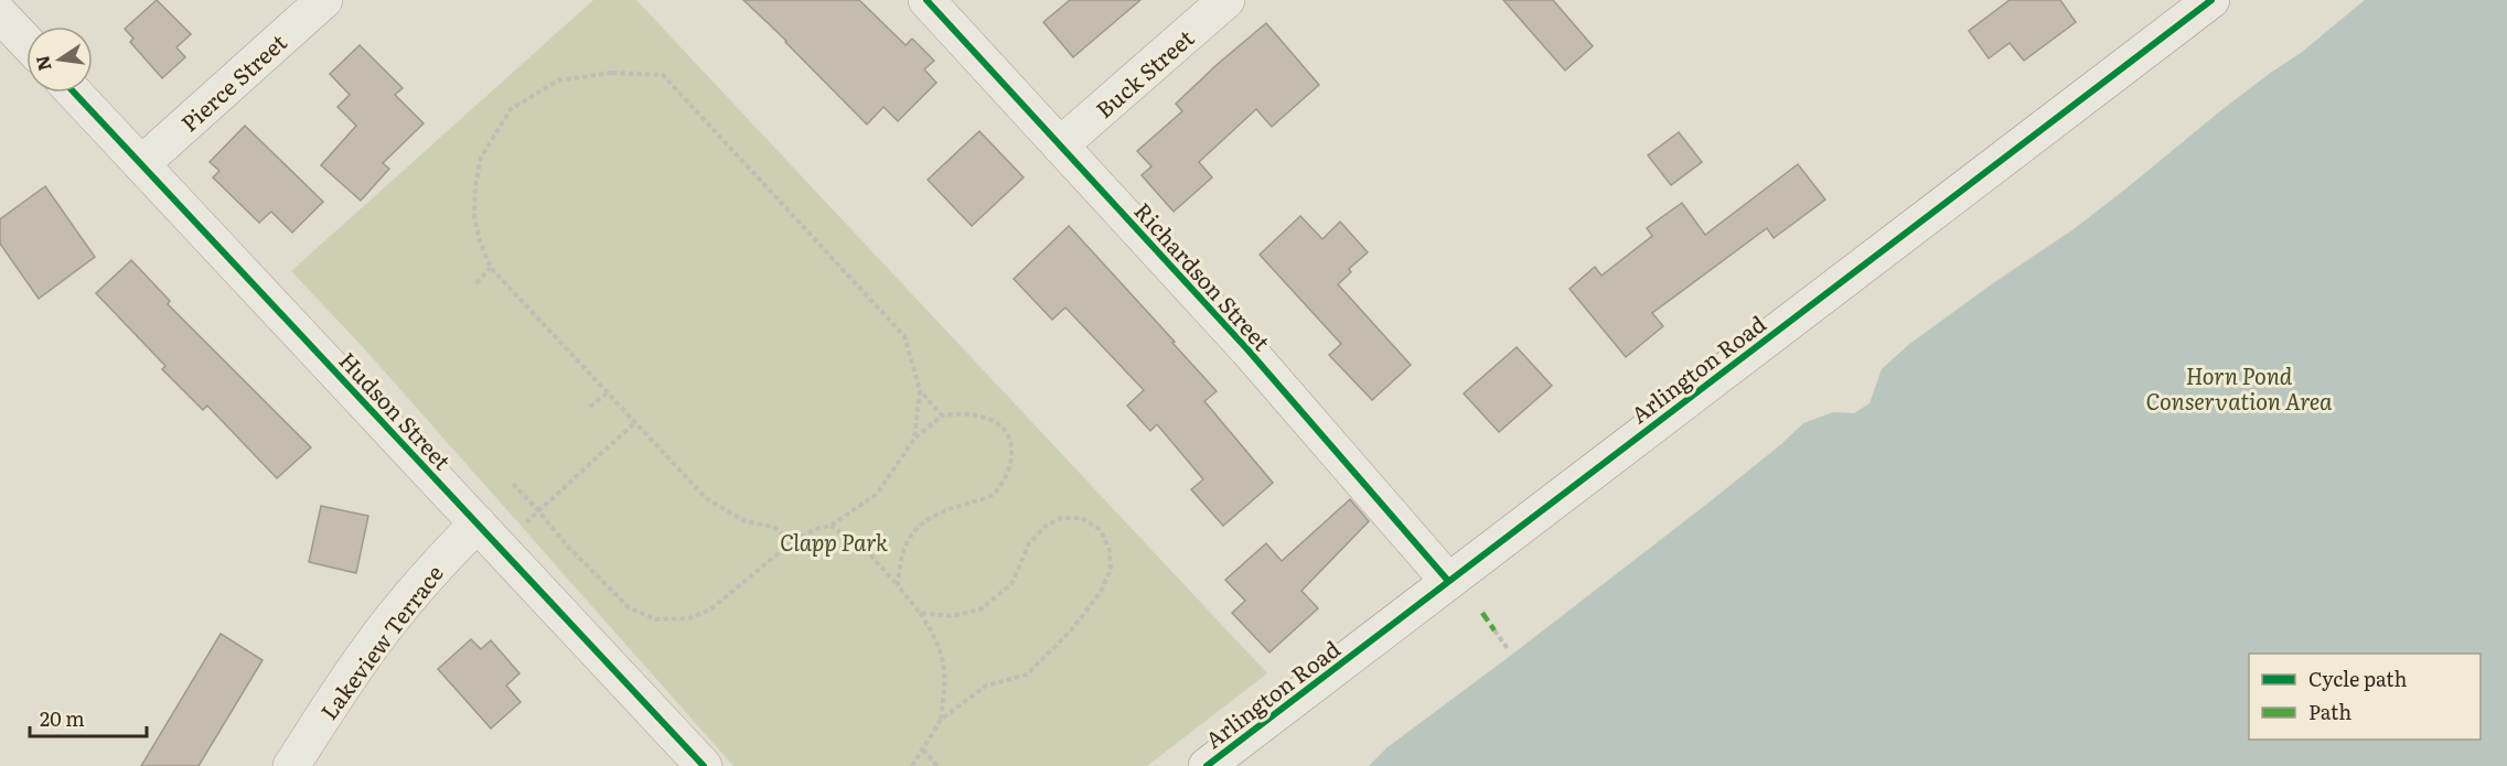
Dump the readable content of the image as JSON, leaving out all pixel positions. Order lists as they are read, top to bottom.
{
  "streets": {
    "street": [
      "Buck Street",
      "Pierce Street",
      "Richardson Street",
      "Arlington Road",
      "Hudson Street",
      "Lakeview Terrace"
    ]
  },
  "crossings": [
    ["Buck Street", "Richardson Street"],
    ["Pierce Street", "Hudson Street"],
    ["Richardson Street", "Arlington Road"],
    ["Hudson Street", "Lakeview Terrace"]
  ],
  "parks": ["Horn Pond Conservation Area", "Clapp Park"],
  "legend": ["Cycle path", "Path"],
  "scale_bar": "20 m",
  "north": "left"
}
